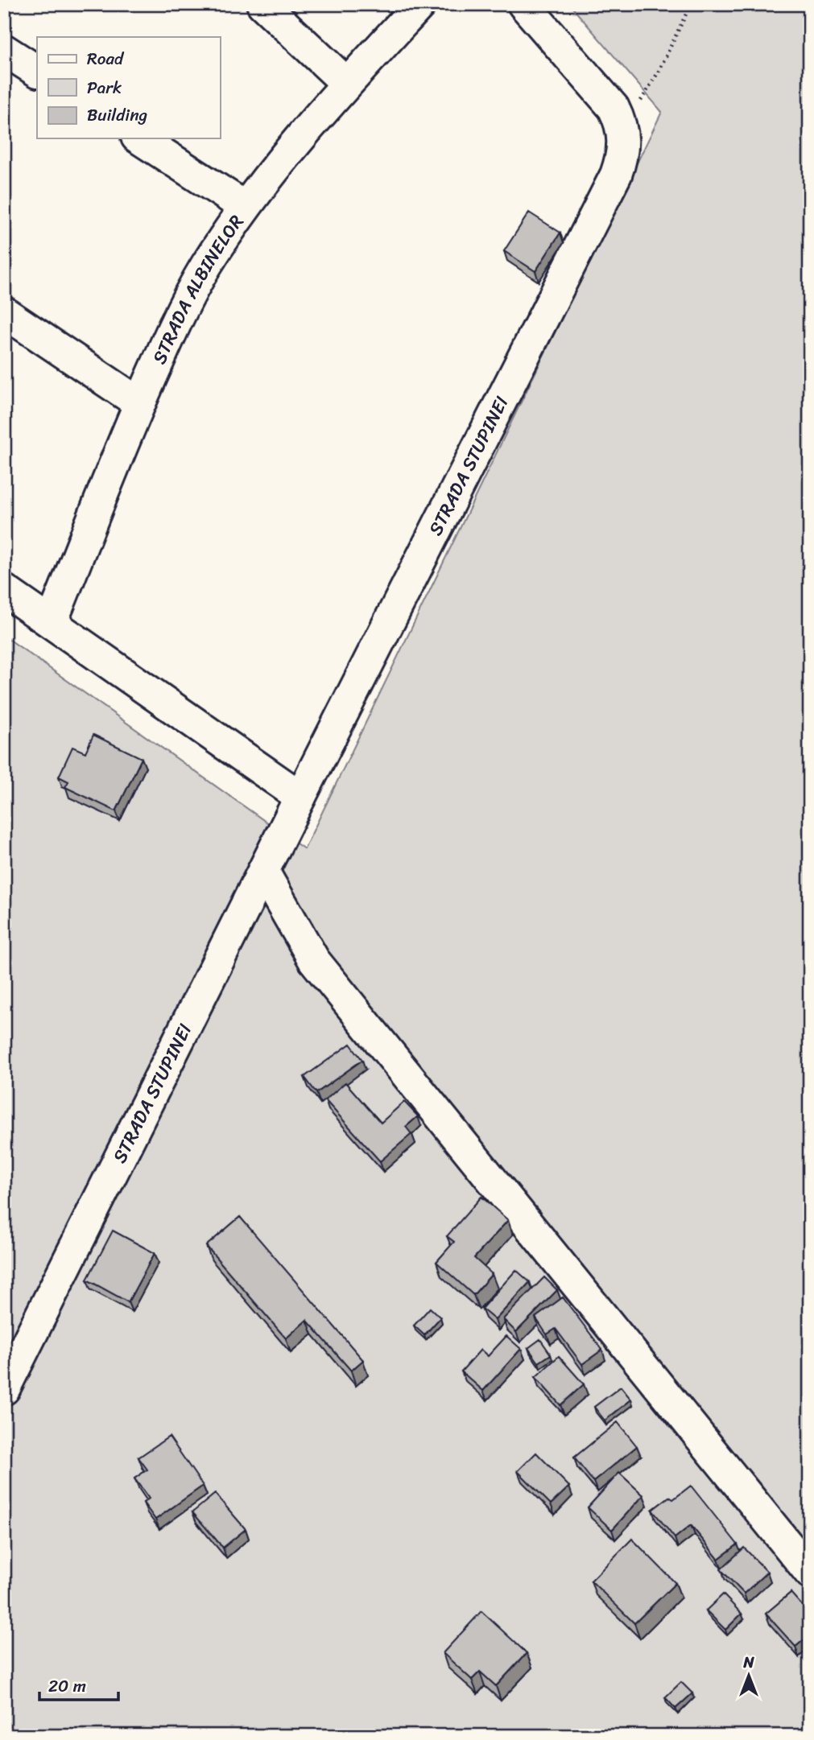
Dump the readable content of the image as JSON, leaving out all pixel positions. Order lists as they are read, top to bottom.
{
  "streets": {
    "street": ["STRADA ALBINELOR", "STRADA STUPINEI"]
  },
  "legend": ["Road", "Park", "Building"],
  "scale_bar": "20 m",
  "north": "top"
}
